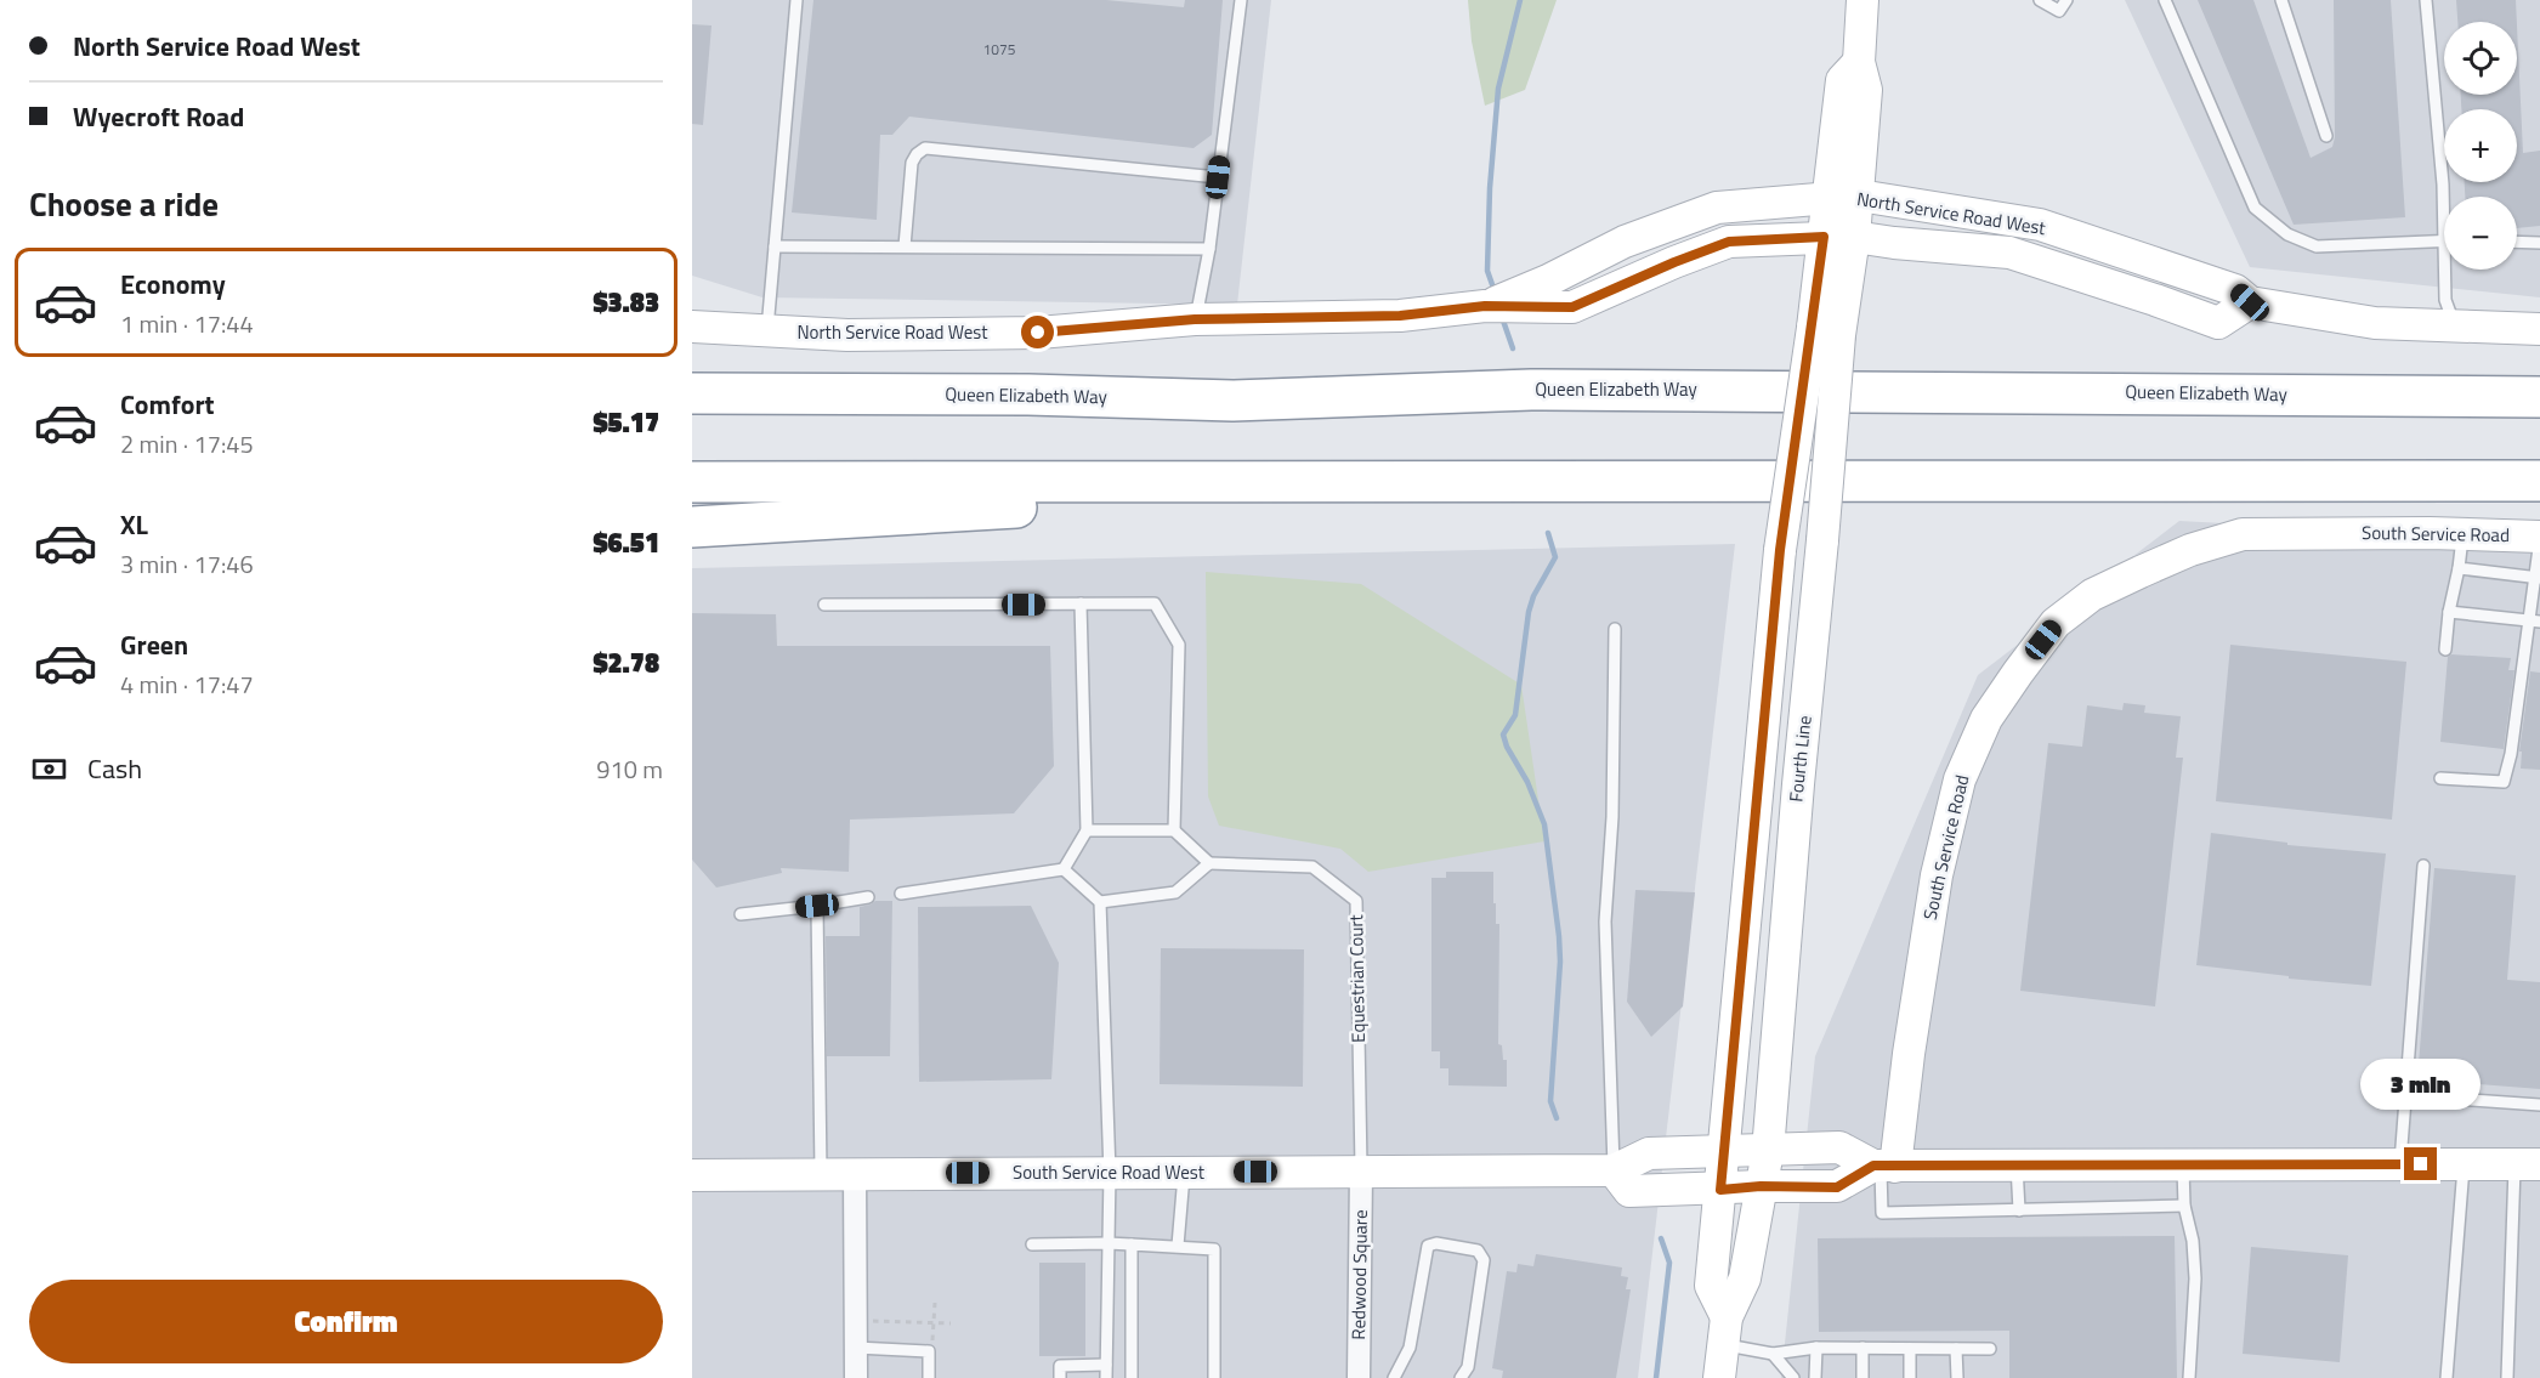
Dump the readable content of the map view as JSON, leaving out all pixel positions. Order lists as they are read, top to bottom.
{
  "streets": {
    "highway": ["Queen Elizabeth Way"],
    "street": [
      "North Service Road West",
      "South Service Road",
      "Fourth Line",
      "South Service Road West",
      "Redwood Square"
    ],
    "lane": ["Equestrian Court"]
  },
  "crossings": [
    ["North Service Road West", "Fourth Line"],
    ["South Service Road", "South Service Road West"],
    ["Fourth Line", "South Service Road West"],
    ["Equestrian Court", "South Service Road West"],
    ["Equestrian Court", "Redwood Square"],
    ["South Service Road West", "Redwood Square"]
  ],
  "house_numbers": ["1075"],
  "page": {
    "banner": ["North Service Road West", "Wyecroft Road"],
    "map_buttons": ["+", "−"],
    "heading": "Choose a ride",
    "list": [
      {
        "name": "Economy",
        "note": "1 min · 17:44",
        "value": "$3.83"
      },
      {
        "name": "Comfort",
        "note": "2 min · 17:45",
        "value": "$5.17"
      },
      {
        "name": "XL",
        "note": "3 min · 17:46",
        "value": "$6.51"
      },
      {
        "name": "Green",
        "note": "4 min · 17:47",
        "value": "$2.78"
      }
    ],
    "pay": ["Cash", "910 m"],
    "bubble": "3 min",
    "buttons": "Confirm"
  }
}
